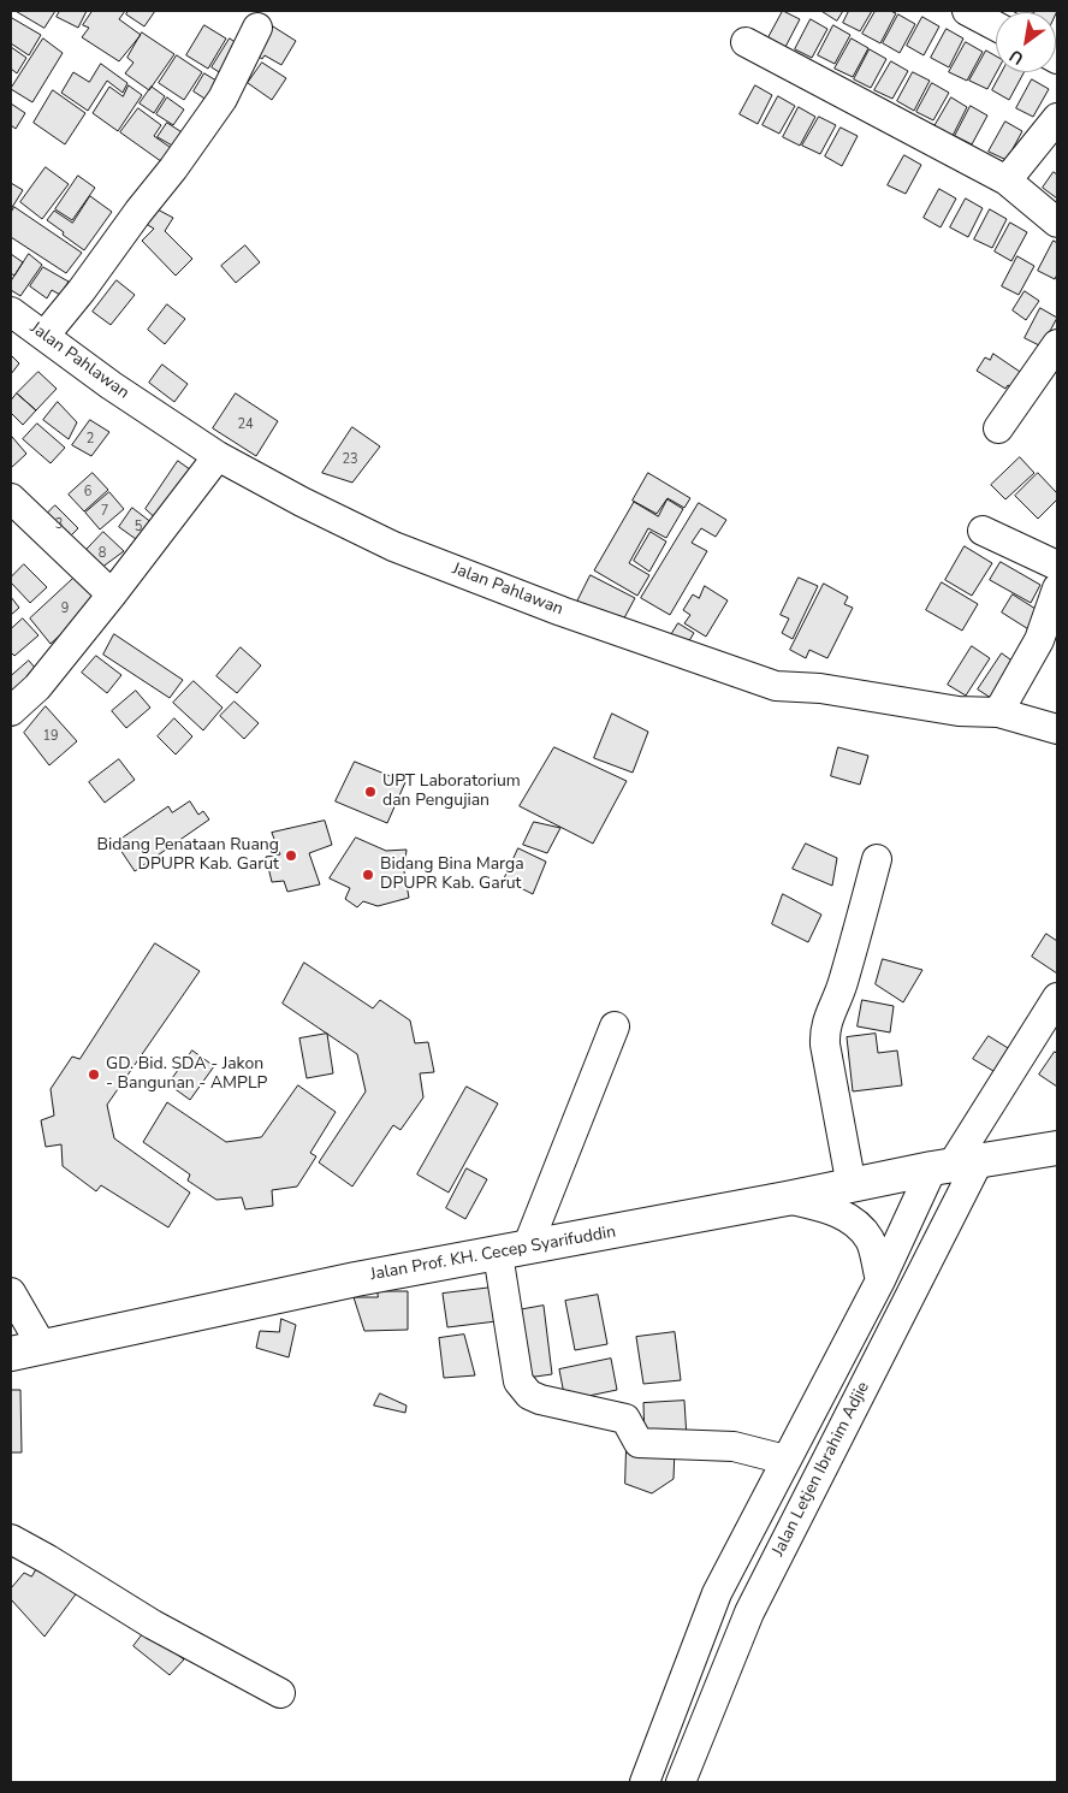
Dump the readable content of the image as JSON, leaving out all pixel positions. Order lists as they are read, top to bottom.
{
  "streets": {
    "main road": ["Jalan Prof. KH. Cecep Syarifuddin"],
    "street": ["Jalan Pahlawan", "Jalan Letjen Ibrahim Adjie"]
  },
  "crossings": [
    ["Jalan Prof. KH. Cecep Syarifuddin", "Jalan Letjen Ibrahim Adjie"]
  ],
  "places": [
    "UPT Laboratorium dan Pengujian",
    "Bidang Penataan Ruang DPUPR Kab. Garut",
    "Bidang Bina Marga DPUPR Kab. Garut",
    "GD. Bid. SDA - Jakon - Bangunan - AMPLP"
  ],
  "house_numbers": [
    "24",
    "2",
    "23",
    "6",
    "7",
    "3",
    "5",
    "8",
    "9",
    "19"
  ],
  "north": "bottom left"
}
